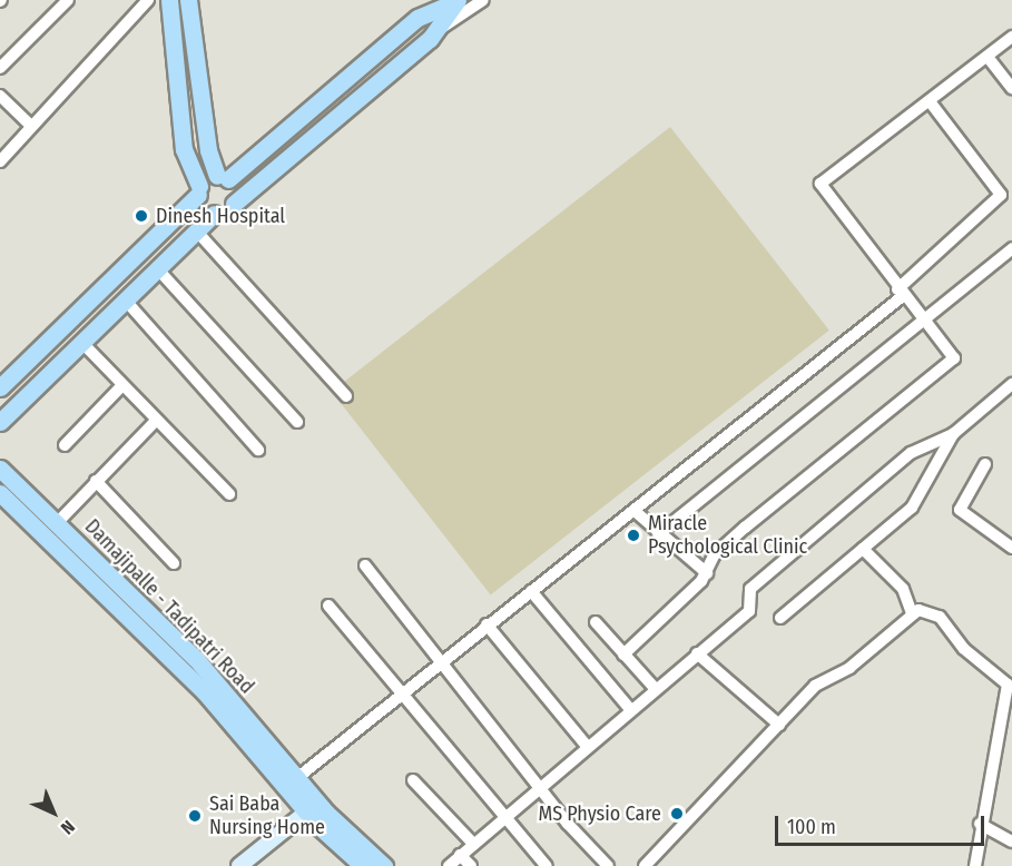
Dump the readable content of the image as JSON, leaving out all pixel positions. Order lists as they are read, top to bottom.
{
  "streets": {
    "main road": ["Damajipalle - Tadipatri Road"]
  },
  "places": [
    "Dinesh Hospital",
    "Miracle Psychological Clinic",
    "MS Physio Care",
    "Sai Baba Nursing Home"
  ],
  "scale_bar": "100 m",
  "north": "bottom right"
}
